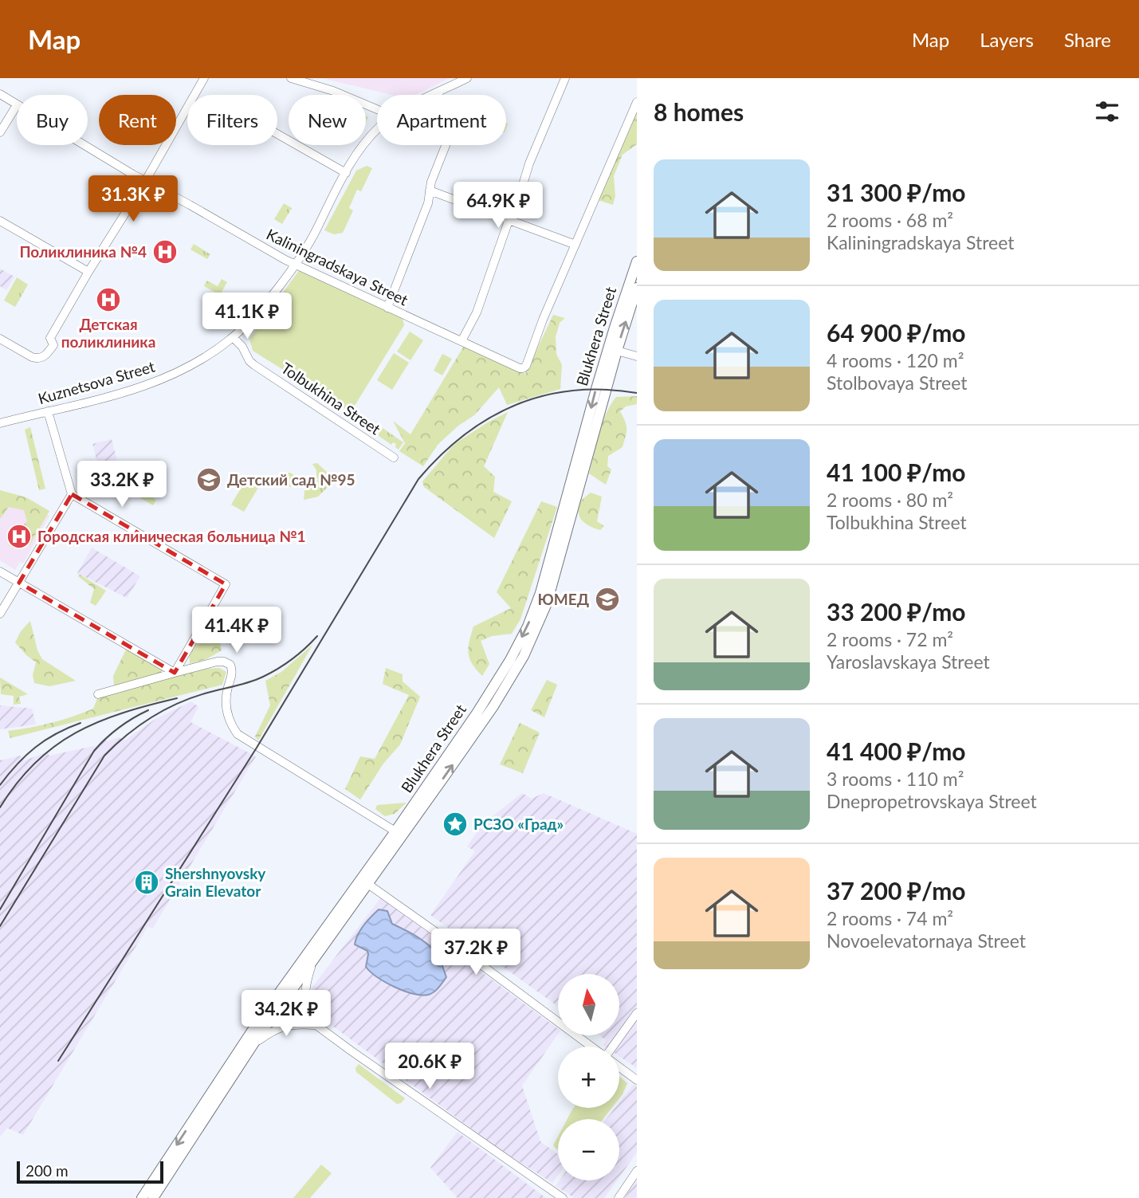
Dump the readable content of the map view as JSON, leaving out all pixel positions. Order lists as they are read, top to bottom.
{
  "streets": {
    "main road": ["Blukhera Street"],
    "street": ["Kaliningradskaya Street", "Kuznetsova Street", "Tolbukhina Street"]
  },
  "crossings": [
    ["Kaliningradskaya Street", "Kuznetsova Street"],
    ["Kuznetsova Street", "Tolbukhina Street"]
  ],
  "places": {
    "hospital": ["Поликлиника №4", "Детская поликлиника", "Городская клиническая больница №1"],
    "school or university": ["Детский сад №95", "ЮМЕД"],
    "place": ["РСЗО «Град»"],
    "building": ["Shershnyovsky Grain Elevator"]
  },
  "scale_bar": "200 m",
  "north": "top",
  "page": {
    "header": "Map",
    "nav": ["Map", "Layers", "Share"],
    "heading": "8 homes",
    "chip": [
      "Buy",
      "Rent",
      "Filters",
      "New",
      "Apartment"
    ],
    "list": [
      {
        "name": "31 300 ₽/mo",
        "note": "2 rooms · 68 m² · Kaliningradskaya Street"
      },
      {
        "name": "64 900 ₽/mo",
        "note": "4 rooms · 120 m² · Stolbovaya Street"
      },
      {
        "name": "41 100 ₽/mo",
        "note": "2 rooms · 80 m² · Tolbukhina Street"
      },
      {
        "name": "33 200 ₽/mo",
        "note": "2 rooms · 72 m² · Yaroslavskaya Street"
      },
      {
        "name": "41 400 ₽/mo",
        "note": "3 rooms · 110 m² · Dnepropetrovskaya Street"
      },
      {
        "name": "37 200 ₽/mo",
        "note": "2 rooms · 74 m² · Novoelevatornaya Street"
      }
    ],
    "price": [
      "31.3K ₽",
      "64.9K ₽",
      "41.1K ₽",
      "33.2K ₽",
      "41.4K ₽",
      "37.2K ₽",
      "34.2K ₽",
      "20.6K ₽"
    ],
    "map_buttons": ["+", "−"],
    "scale": "200 m"
  }
}
